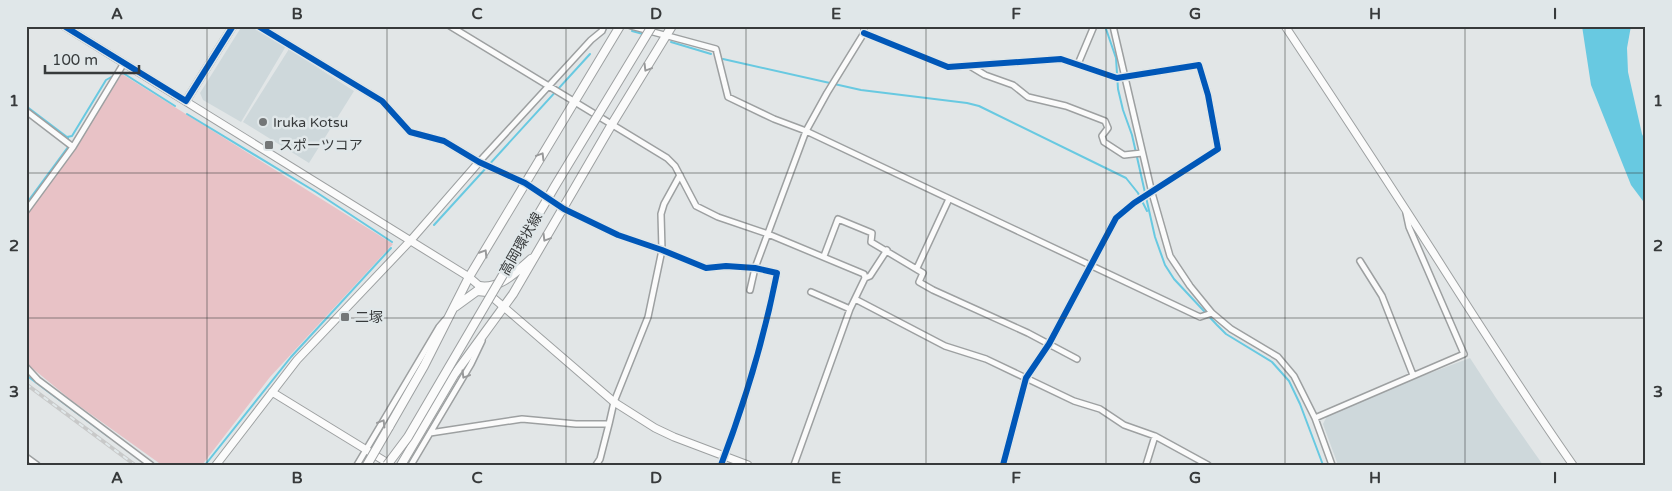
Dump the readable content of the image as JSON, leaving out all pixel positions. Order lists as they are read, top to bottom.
{
  "streets": {
    "main road": ["高岡環状線"]
  },
  "places": {
    "other": ["Iruka Kotsu"],
    "transit": ["スポーツコア", "二塚"]
  },
  "scale_bar": "100 m",
  "grid": {
    "columns": [
      "A",
      "B",
      "C",
      "D",
      "E",
      "F",
      "G",
      "H",
      "I"
    ],
    "rows": ["1", "2", "3"]
  }
}
